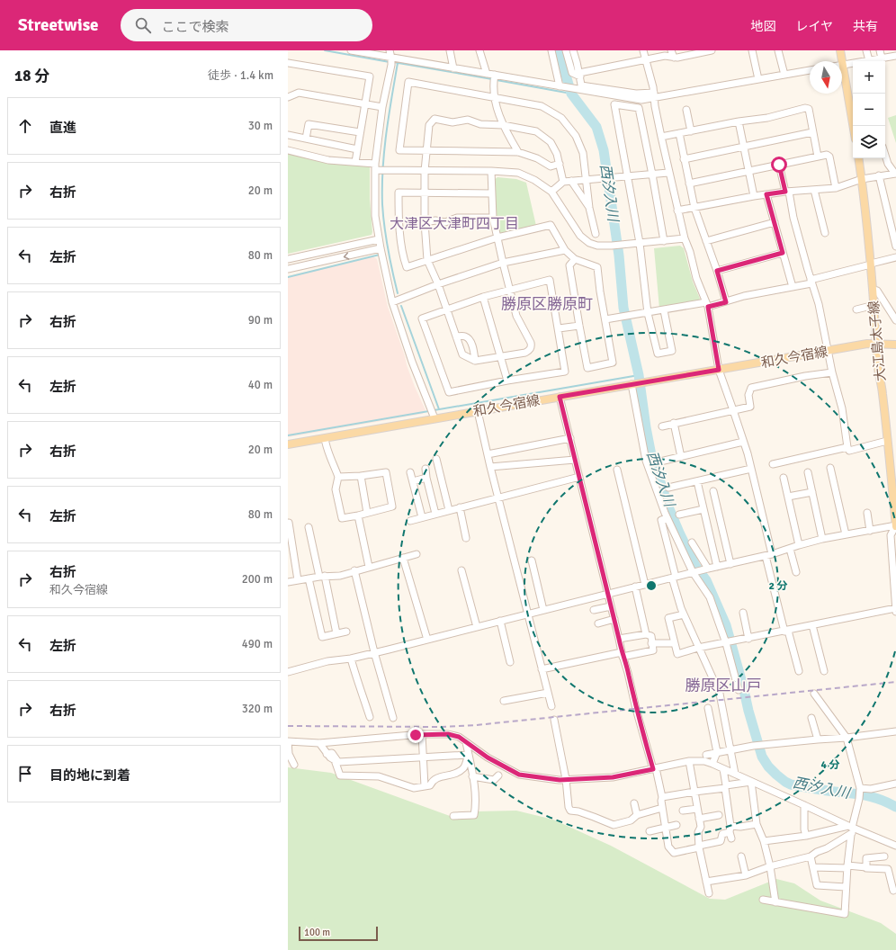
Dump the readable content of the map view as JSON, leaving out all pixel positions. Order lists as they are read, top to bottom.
{
  "streets": {
    "main road": ["大江島太子線", "和久今宿線"]
  },
  "crossings": [
    ["大江島太子線", "和久今宿線"]
  ],
  "districts": ["大津区大津町四丁目", "勝原区勝原町", "勝原区山戸"],
  "water": ["西汐入川"],
  "scale_bar": "100 m",
  "north": "bottom",
  "page": {
    "header": "Streetwise",
    "search": "ここで検索",
    "nav": ["地図", "レイヤ", "共有"],
    "heading": ["18 分", "徒歩 · 1.4 km"],
    "map_buttons": ["+", "−"],
    "list": [
      ["直進", "30 m"],
      ["右折", "20 m"],
      ["左折", "80 m"],
      ["右折", "90 m"],
      ["左折", "40 m"],
      ["右折", "20 m"],
      ["左折", "80 m"],
      ["右折", "和久今宿線", "200 m"],
      ["左折", "490 m"],
      ["右折", "320 m"],
      "目的地に到着"
    ],
    "scale": "100 m"
  },
  "rings": ["2 分", "4 分"]
}
